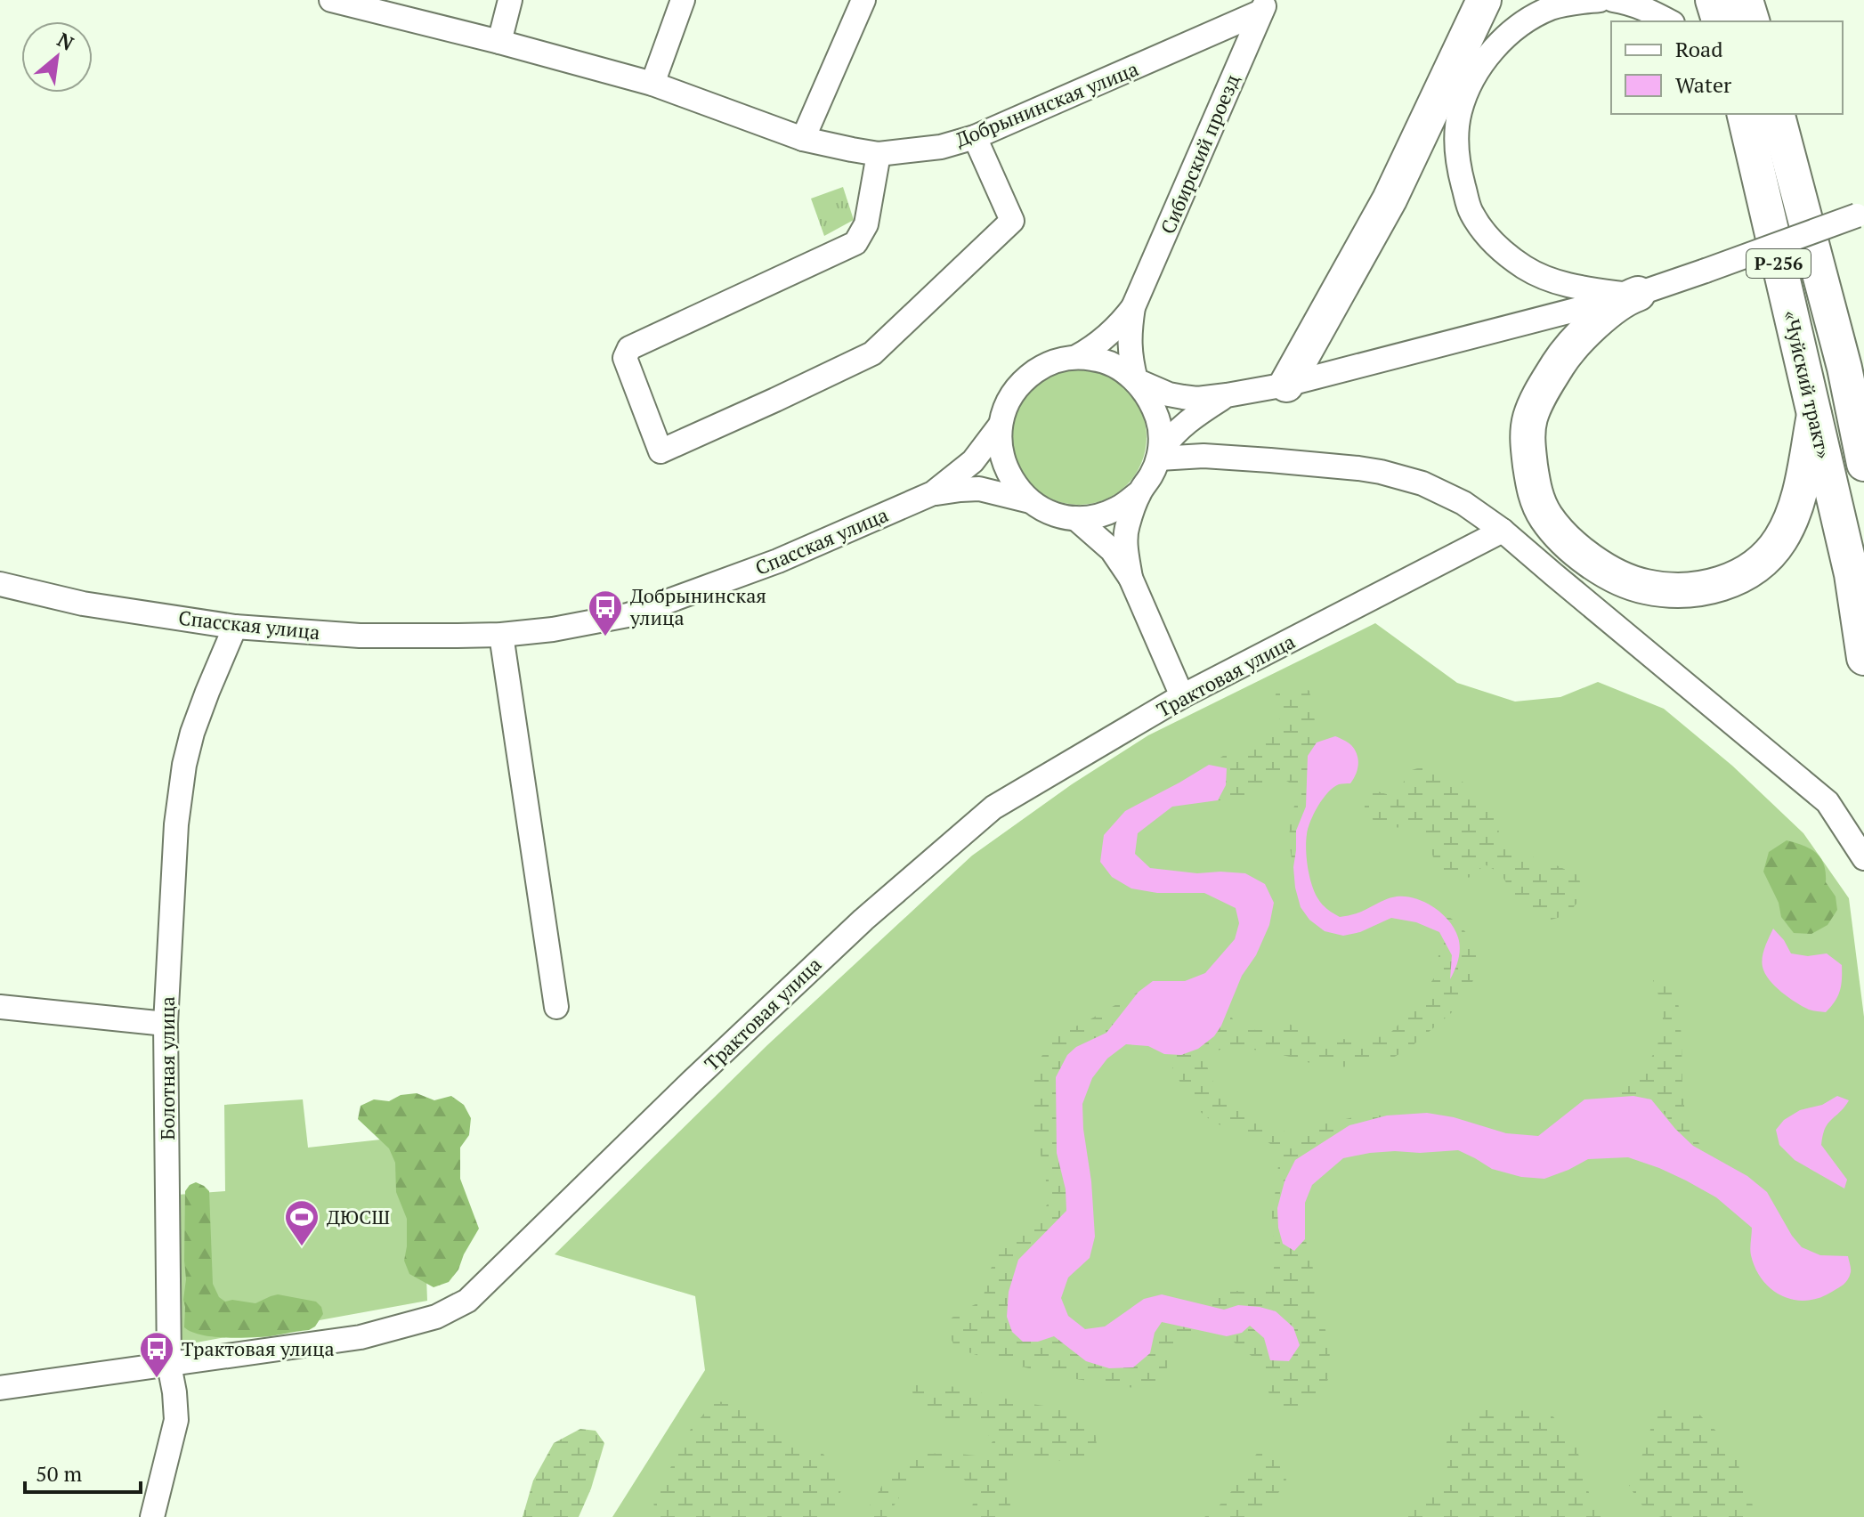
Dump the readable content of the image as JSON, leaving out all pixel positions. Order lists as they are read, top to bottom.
{
  "streets": {
    "highway": ["Р-256", "«Чуйский тракт»"],
    "street": [
      "Добрынинская улица",
      "Сибирский проезд",
      "Спасская улица",
      "Трактовая улица",
      "Болотная улица"
    ]
  },
  "crossings": [
    ["Добрынинская улица", "Сибирский проезд"],
    ["Сибирский проезд", "Спасская улица"],
    ["Спасская улица", "Болотная улица"],
    ["Трактовая улица", "Болотная улица"]
  ],
  "places": {
    "bus stop": ["Добрынинская улица", "Трактовая улица"],
    "sports": ["ДЮСШ"]
  },
  "legend": ["Road", "Water"],
  "scale_bar": "50 m",
  "north": "top right"
}
